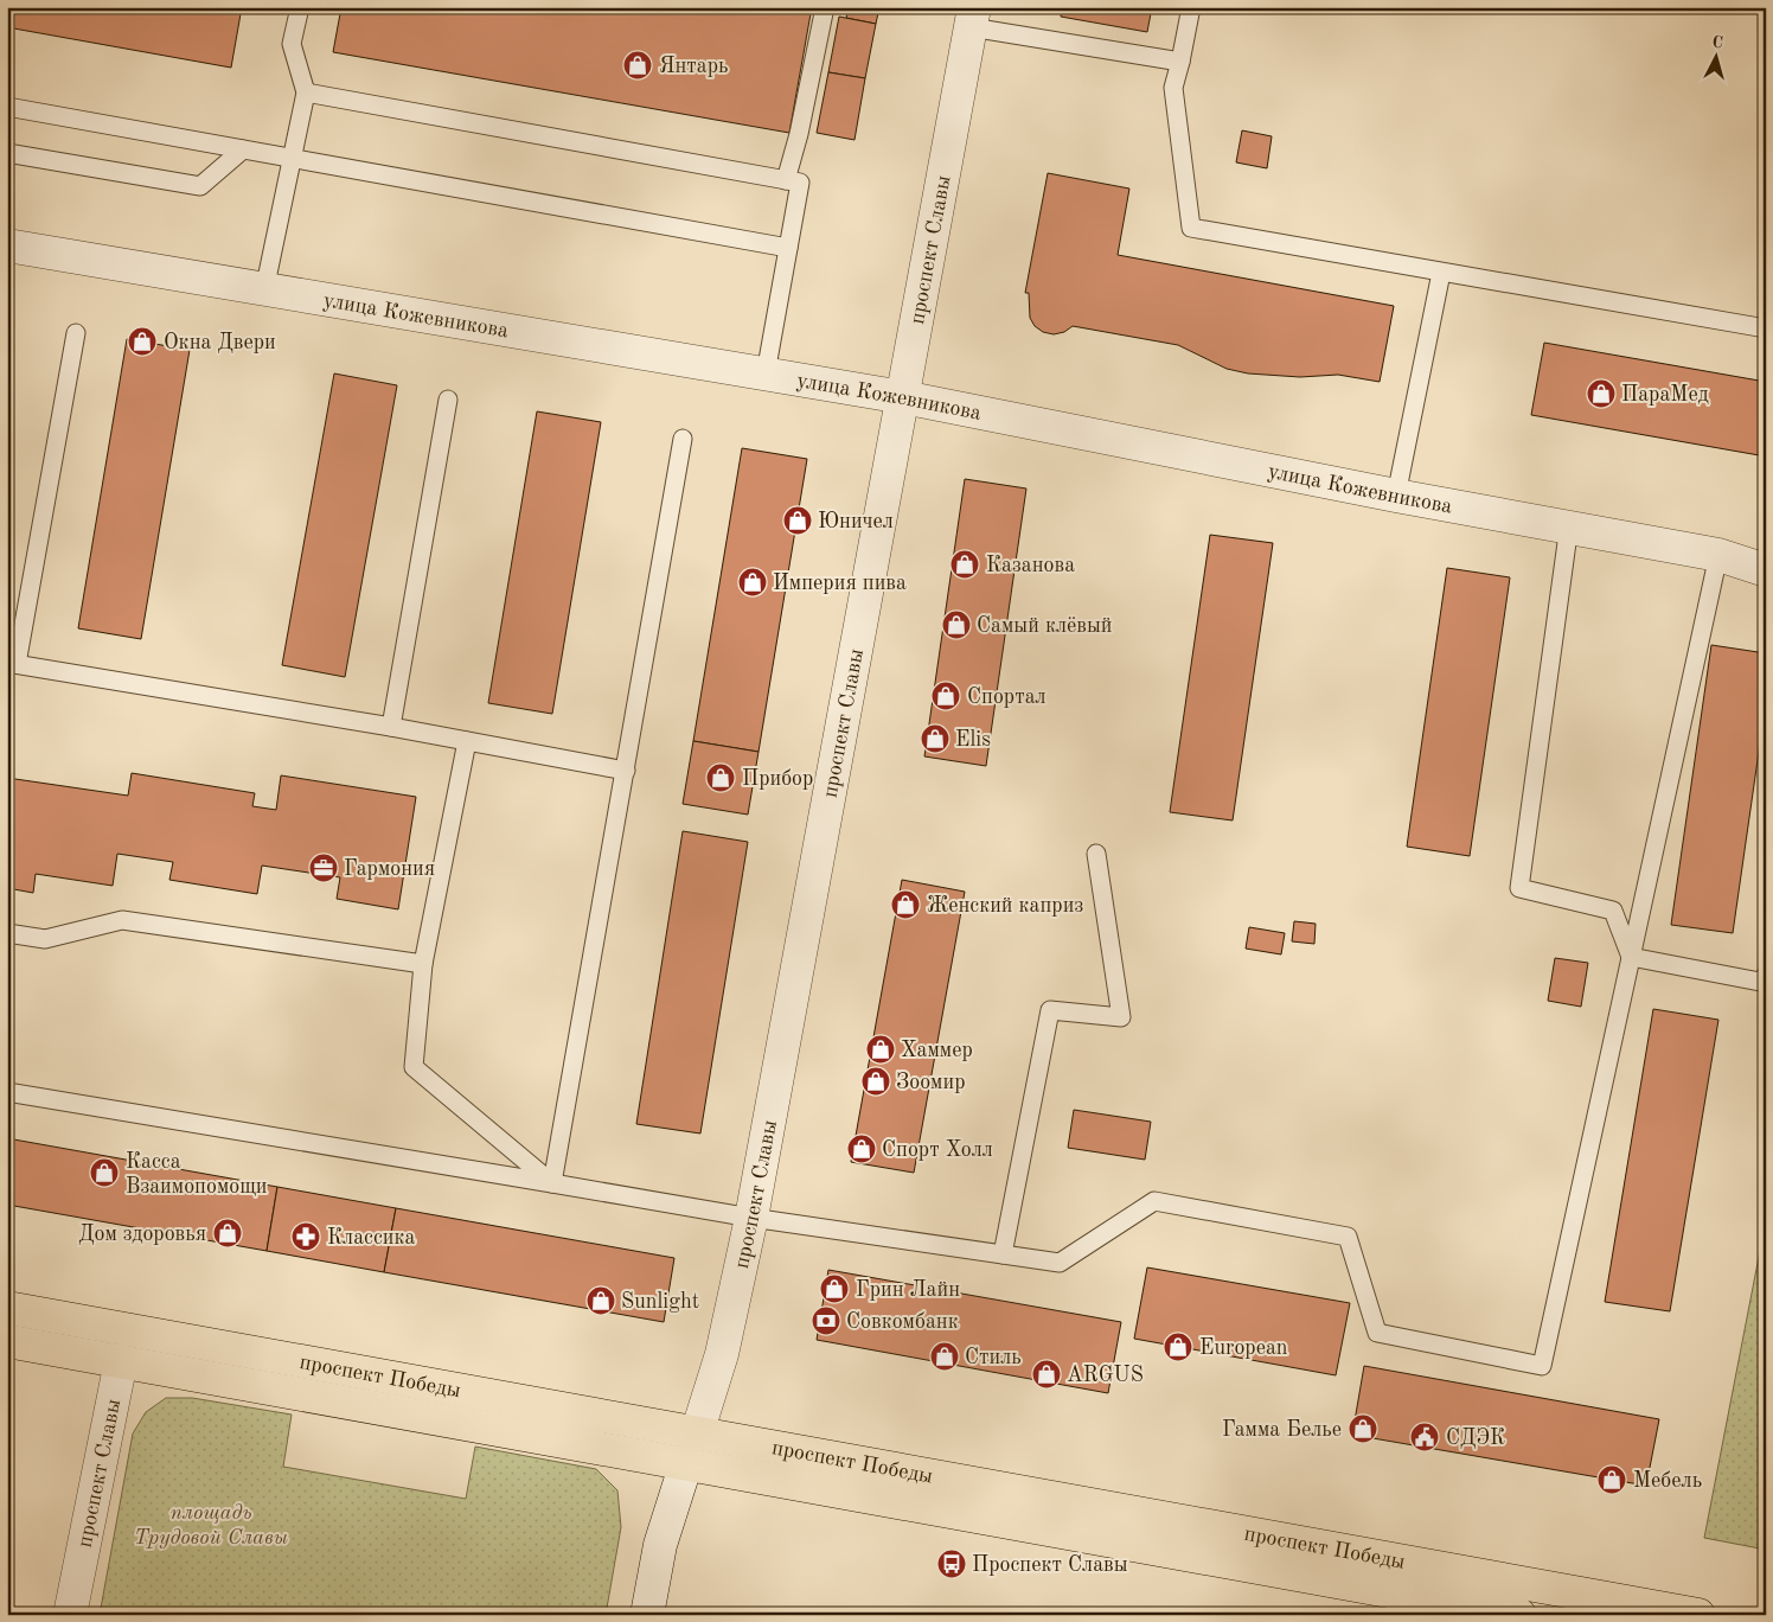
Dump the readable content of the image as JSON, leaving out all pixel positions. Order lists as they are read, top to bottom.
{
  "streets": {
    "main road": ["проспект Славы", "проспект Победы"],
    "street": ["улица Кожевникова"]
  },
  "crossings": [
    ["проспект Славы", "улица Кожевникова"],
    ["проспект Славы", "проспект Победы"]
  ],
  "parks": ["площадь Трудовой Славы"],
  "places": {
    "shop": [
      "Янтарь",
      "Окна Двери",
      "ПараМед",
      "Юничел",
      "Казанова",
      "Империя пива",
      "Самый клёвый",
      "Спортал",
      "Elis",
      "Прибор",
      "Женский каприз",
      "Хаммер",
      "Зоомир",
      "Спорт Холл",
      "Касса Взаимопомощи",
      "Дом здоровья",
      "Грин Лайн",
      "Sunlight",
      "European",
      "Стиль",
      "ARGUS",
      "Гамма Белье",
      "Мебель"
    ],
    "office": ["Гармония"],
    "pharmacy": ["Классика"],
    "bank": ["Совкомбанк"],
    "public building": ["СДЭК"],
    "bus stop": ["Проспект Славы"]
  },
  "north": "top"
}
